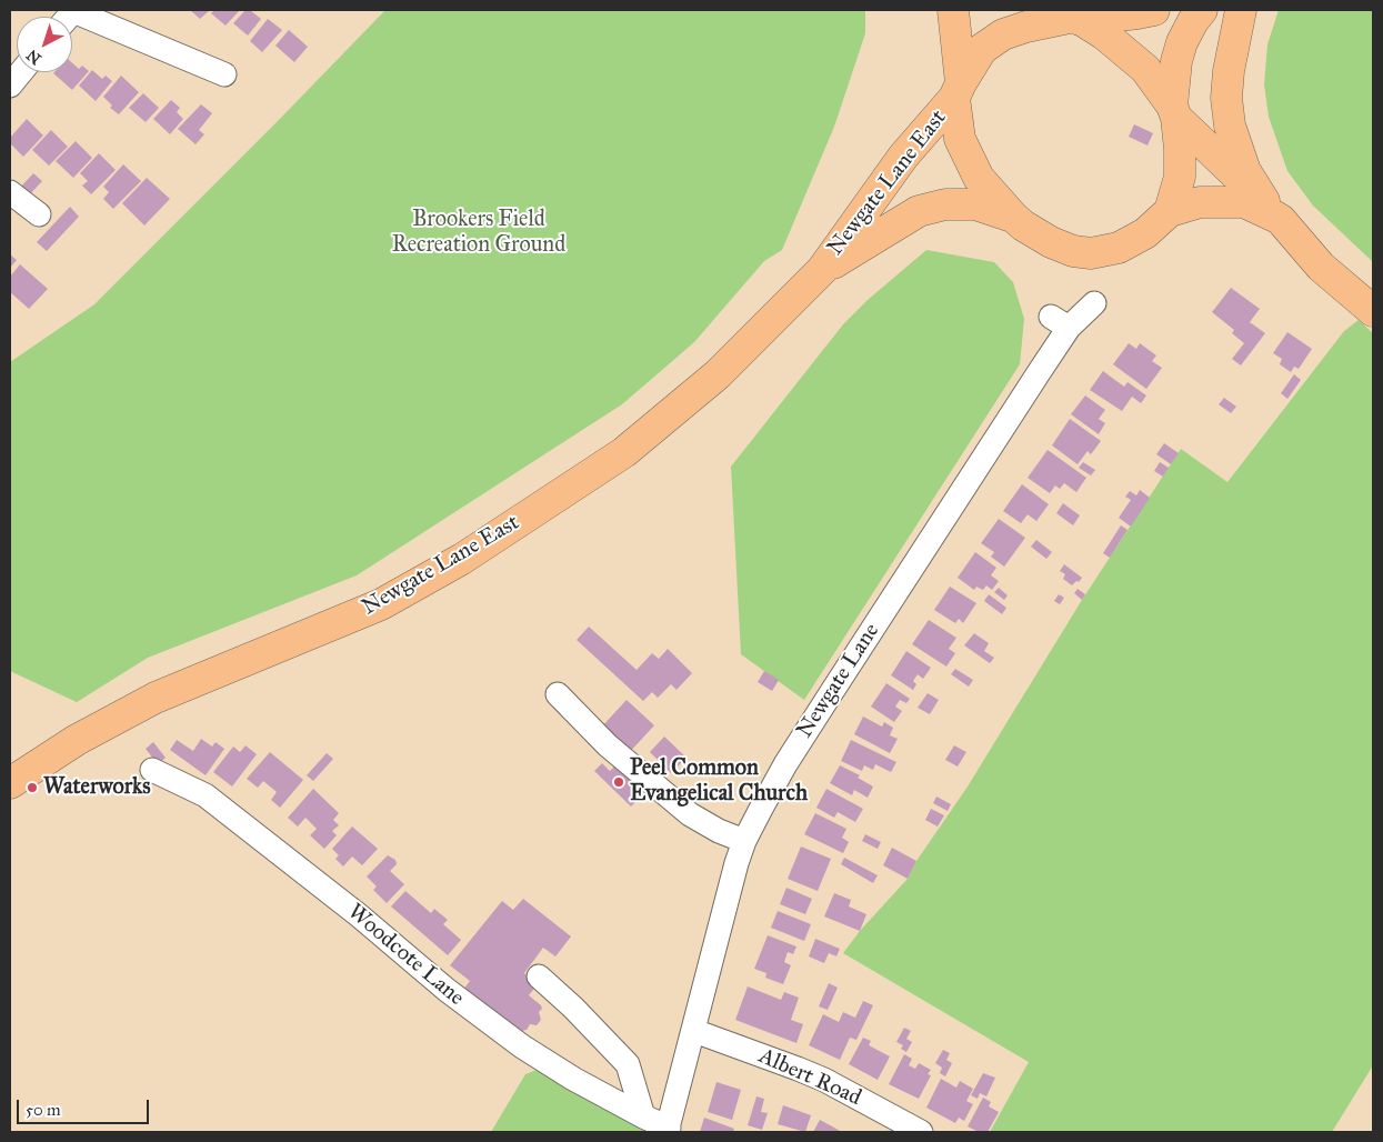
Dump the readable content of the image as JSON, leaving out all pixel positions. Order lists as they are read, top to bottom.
{
  "streets": {
    "main road": ["Newgate Lane East"],
    "street": ["Newgate Lane", "Woodcote Lane", "Albert Road"]
  },
  "crossings": [
    ["Newgate Lane", "Woodcote Lane"],
    ["Newgate Lane", "Albert Road"]
  ],
  "parks": ["Brookers Field Recreation Ground"],
  "places": ["Peel Common Evangelical Church", "Waterworks"],
  "scale_bar": "50 m",
  "north": "bottom left"
}
